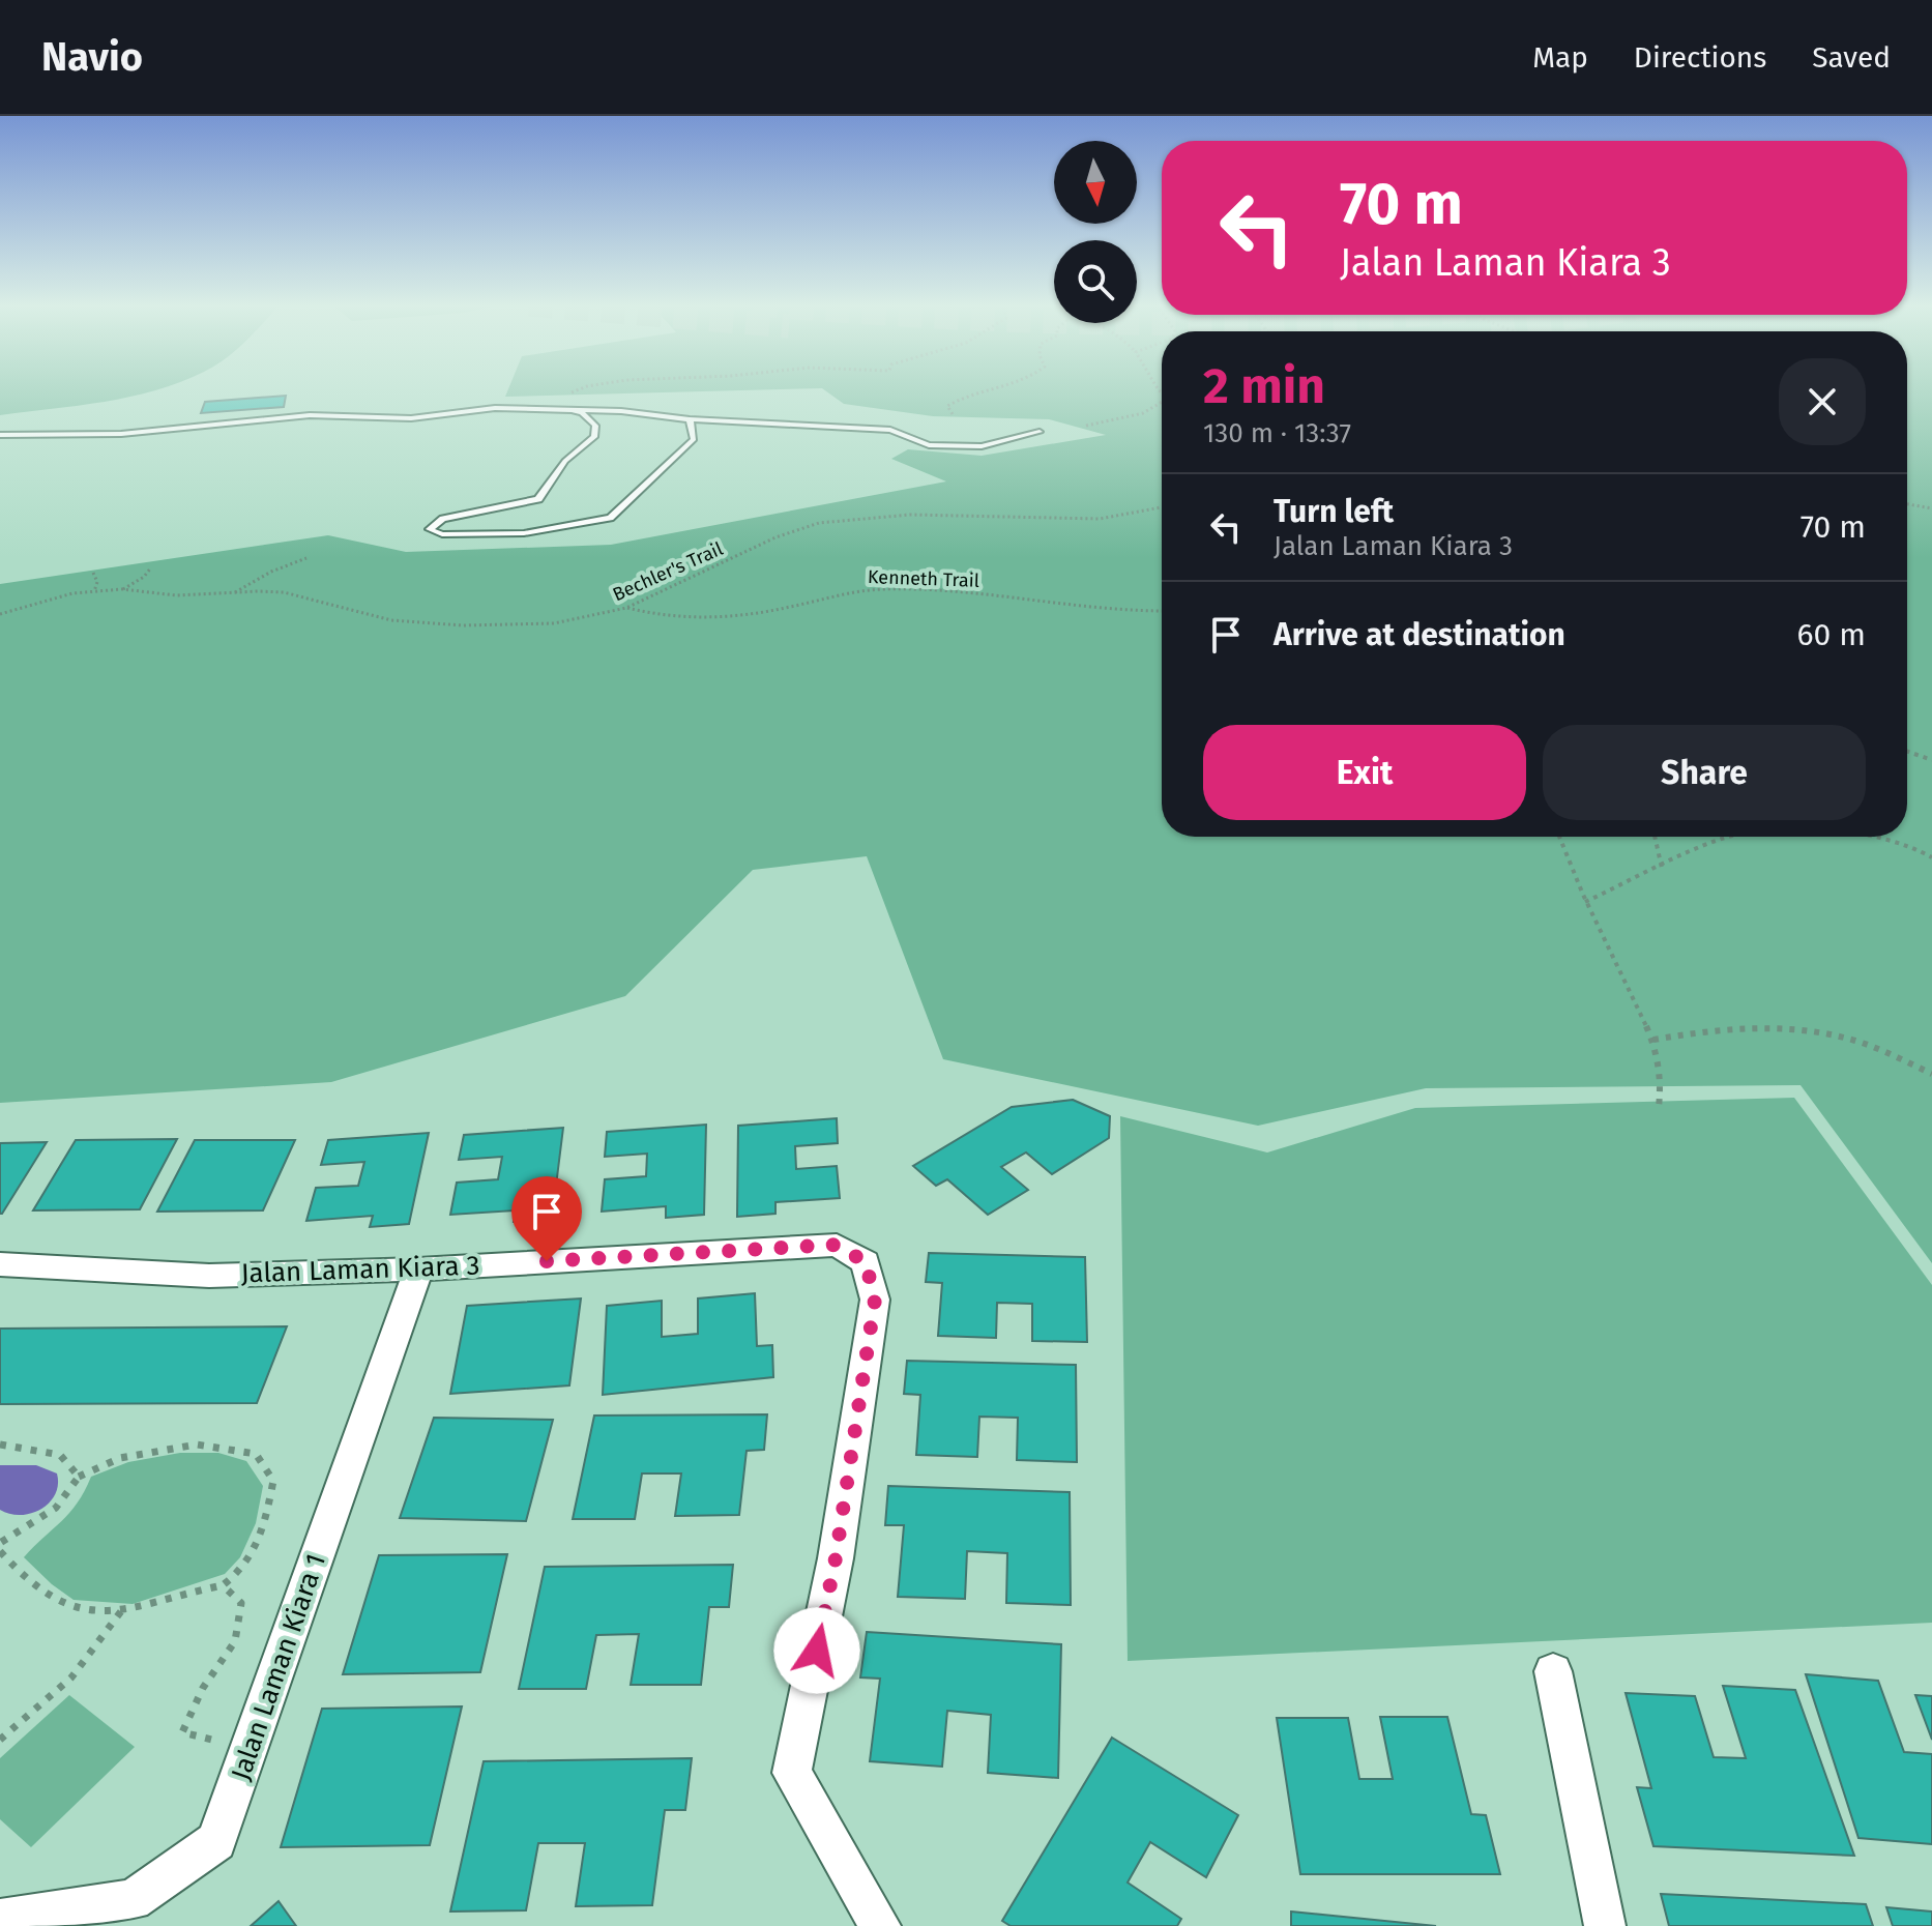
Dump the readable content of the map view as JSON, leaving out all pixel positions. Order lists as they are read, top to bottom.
{
  "streets": {
    "street": ["Jalan Laman Kiara 3", "Jalan Laman Kiara 1"],
    "path": ["Bechler's Trail", "Kenneth Trail"]
  },
  "crossings": [
    ["Bechler's Trail", "Kenneth Trail"],
    ["Jalan Laman Kiara 3", "Jalan Laman Kiara 1"]
  ],
  "north": "bottom",
  "page": {
    "header": "Navio",
    "nav": ["Map", "Directions", "Saved"],
    "turn": ["70 m", "Jalan Laman Kiara 3"],
    "heading": ["2 min", "130 m · 13:37"],
    "list": [
      {
        "name": "Turn left",
        "note": "Jalan Laman Kiara 3",
        "value": "70 m"
      },
      {
        "name": "Arrive at destination",
        "value": "60 m"
      }
    ],
    "buttons": ["Exit", "Share"]
  }
}
